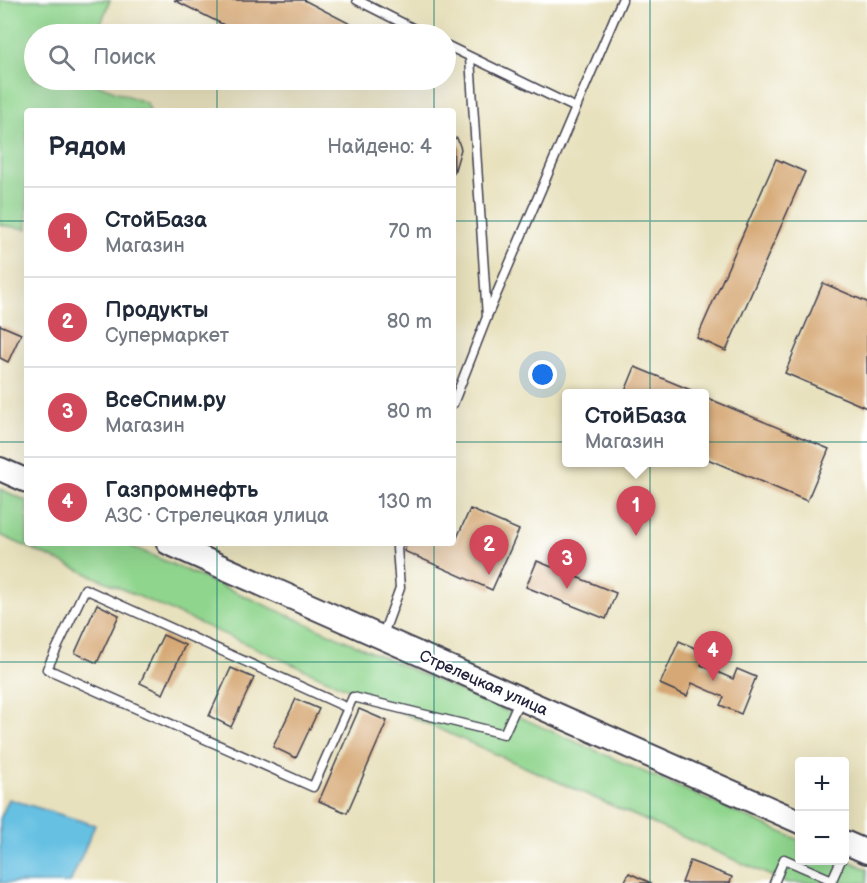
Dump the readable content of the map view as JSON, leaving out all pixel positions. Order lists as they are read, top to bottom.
{
  "streets": {
    "main road": ["Стрелецкая улица"]
  },
  "page": {
    "search": "Поиск",
    "heading": ["Рядом", "Найдено: 4"],
    "list": [
      {
        "mark": "1",
        "name": "СтойБаза",
        "note": "Магазин",
        "value": "70 m"
      },
      {
        "mark": "2",
        "name": "Продукты",
        "note": "Супермаркет",
        "value": "80 m"
      },
      {
        "mark": "3",
        "name": "ВсеСпим.ру",
        "note": "Магазин",
        "value": "80 m"
      },
      {
        "mark": "4",
        "name": "Газпромнефть",
        "note": "АЗС · Стрелецкая улица",
        "value": "130 m"
      }
    ],
    "popup": ["СтойБаза", "Магазин"],
    "pins": [
      "1",
      "2",
      "3",
      "4"
    ],
    "map_buttons": ["+", "−"]
  }
}
